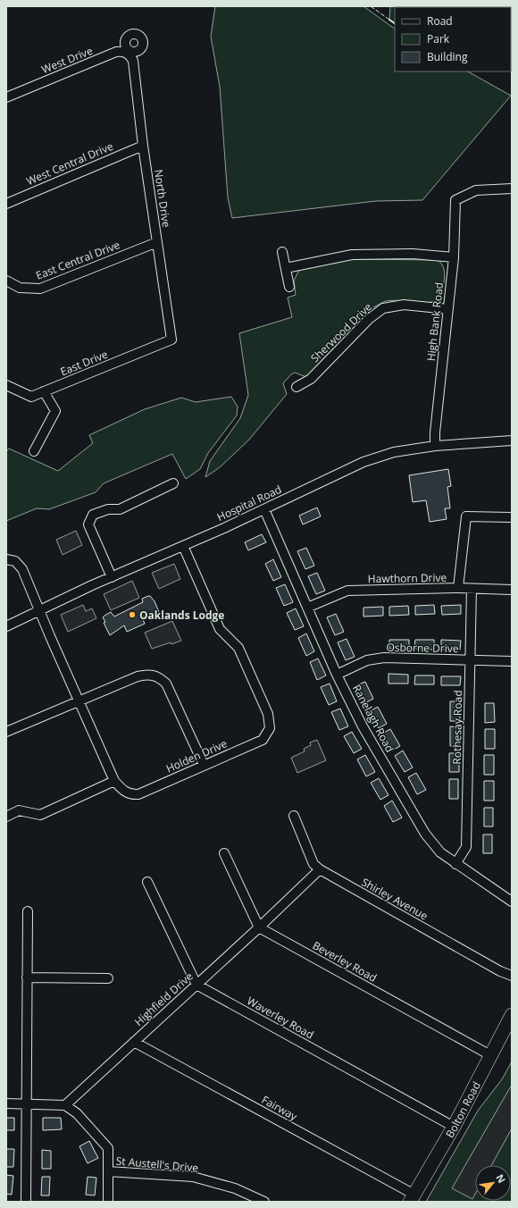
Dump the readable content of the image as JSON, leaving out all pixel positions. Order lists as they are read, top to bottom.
{
  "streets": {
    "main road": ["Bolton Road"],
    "street": [
      "West Drive",
      "West Central Drive",
      "North Drive",
      "East Central Drive",
      "High Bank Road",
      "Sherwood Drive",
      "East Drive",
      "Hospital Road",
      "Hawthorn Drive",
      "Osborne Drive",
      "Ranelagh Road",
      "Rothesay Road",
      "Holden Drive",
      "Shirley Avenue",
      "Beverley Road",
      "Highfield Drive",
      "Waverley Road",
      "Fairway",
      "St Austell's Drive"
    ]
  },
  "crossings": [
    ["West Drive", "North Drive"],
    ["West Central Drive", "North Drive"],
    ["North Drive", "East Central Drive"],
    ["North Drive", "East Drive"],
    ["High Bank Road", "Sherwood Drive"],
    ["High Bank Road", "Hospital Road"],
    ["Hospital Road", "Ranelagh Road"],
    ["Hospital Road", "Holden Drive"],
    ["Hawthorn Drive", "Ranelagh Road"],
    ["Hawthorn Drive", "Rothesay Road"],
    ["Osborne Drive", "Ranelagh Road"],
    ["Osborne Drive", "Rothesay Road"],
    ["Ranelagh Road", "Rothesay Road"],
    ["Shirley Avenue", "Highfield Drive"],
    ["Beverley Road", "Highfield Drive"],
    ["Beverley Road", "Bolton Road"],
    ["Highfield Drive", "Waverley Road"],
    ["Highfield Drive", "Fairway"],
    ["Waverley Road", "Bolton Road"],
    ["Fairway", "Bolton Road"]
  ],
  "places": ["Oaklands Lodge"],
  "legend": ["Road", "Park", "Building"],
  "north": "top right"
}
